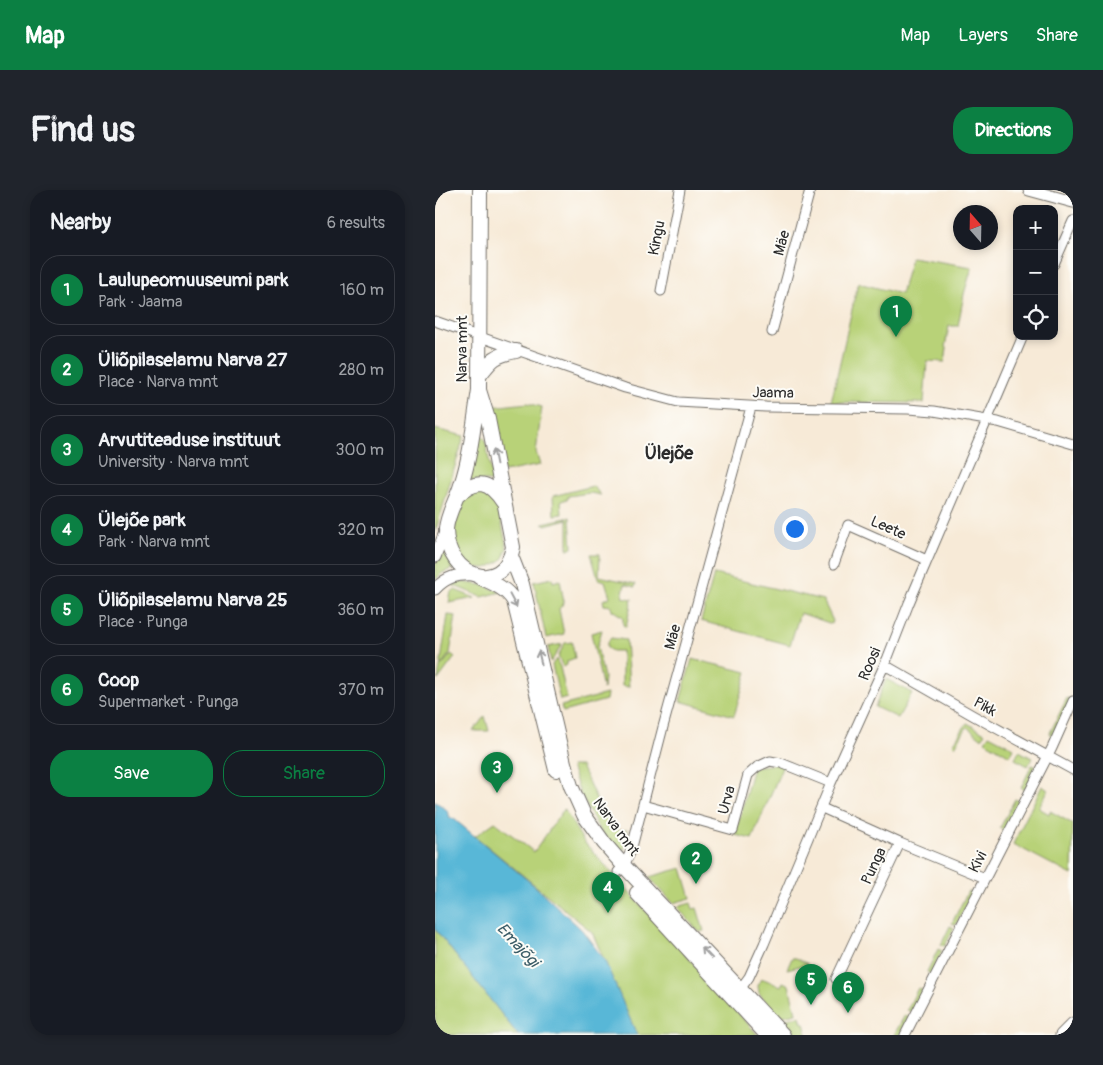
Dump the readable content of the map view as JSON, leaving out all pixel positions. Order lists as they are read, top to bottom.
{
  "streets": {
    "highway": ["Narva mnt"],
    "street": [
      "Kingu",
      "Mäe",
      "Jaama",
      "Leete",
      "Roosi",
      "Pikk",
      "Urva",
      "Kivi",
      "Punga"
    ]
  },
  "crossings": [
    ["Mäe", "Narva mnt"],
    ["Mäe", "Jaama"],
    ["Mäe", "Urva"],
    ["Narva mnt", "Jaama"],
    ["Narva mnt", "Roosi"],
    ["Jaama", "Roosi"],
    ["Leete", "Roosi"],
    ["Roosi", "Pikk"],
    ["Roosi", "Urva"],
    ["Roosi", "Punga"],
    ["Pikk", "Kivi"]
  ],
  "districts": ["Ülejõe"],
  "water": ["Emajõgi"],
  "north": "top",
  "page": {
    "header": "Map",
    "nav": ["Map", "Layers", "Share"],
    "buttons": [
      "Directions",
      ["Save", "Share"]
    ],
    "title": "Find us",
    "heading": ["Nearby", "6 results"],
    "map_buttons": ["+", "−"],
    "list": [
      {
        "mark": "1",
        "name": "Laulupeomuuseumi park",
        "note": "Park · Jaama",
        "value": "160 m"
      },
      {
        "mark": "2",
        "name": "Üliõpilaselamu Narva 27",
        "note": "Place · Narva mnt",
        "value": "280 m"
      },
      {
        "mark": "3",
        "name": "Arvutiteaduse instituut",
        "note": "University · Narva mnt",
        "value": "300 m"
      },
      {
        "mark": "4",
        "name": "Ülejõe park",
        "note": "Park · Narva mnt",
        "value": "320 m"
      },
      {
        "mark": "5",
        "name": "Üliõpilaselamu Narva 25",
        "note": "Place · Punga",
        "value": "360 m"
      },
      {
        "mark": "6",
        "name": "Coop",
        "note": "Supermarket · Punga",
        "value": "370 m"
      }
    ],
    "pins": [
      "1",
      "3",
      "2",
      "4",
      "5",
      "6"
    ]
  }
}
